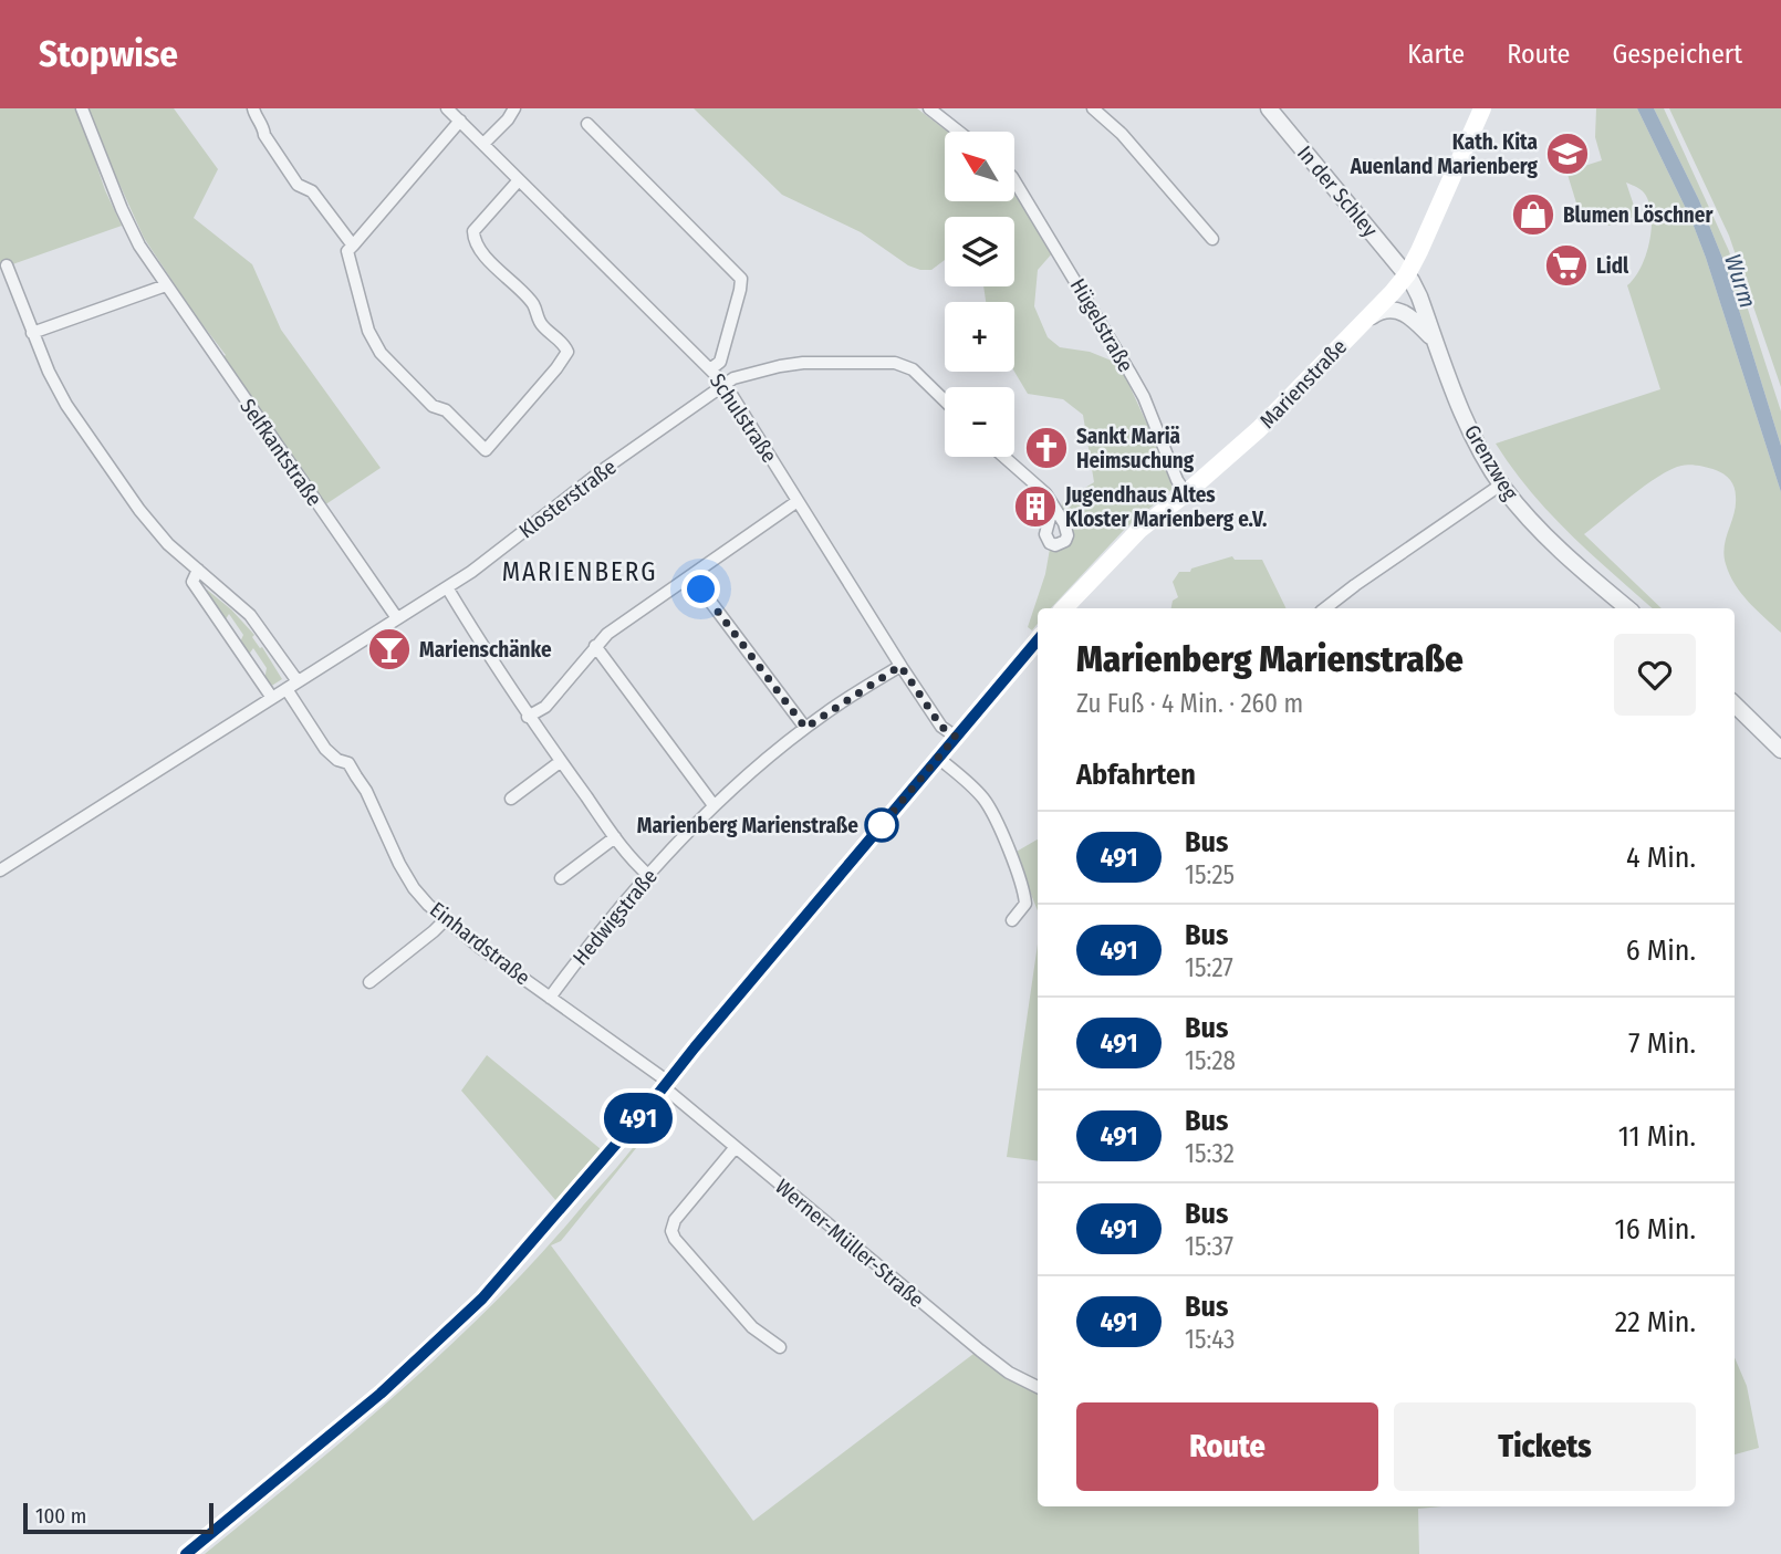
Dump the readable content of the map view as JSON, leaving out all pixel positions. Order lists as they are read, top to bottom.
{
  "streets": {
    "main road": ["Marienstraße"],
    "street": [
      "In der Schley",
      "Hügelstraße",
      "Schulstraße",
      "Selfkantstraße",
      "Grenzweg",
      "Klosterstraße",
      "Hedwigstraße",
      "Einhardstraße",
      "Werner-Müller-Straße"
    ]
  },
  "crossings": [
    ["In der Schley", "Marienstraße"],
    ["In der Schley", "Grenzweg"],
    ["Hügelstraße", "Marienstraße"],
    ["Marienstraße", "Grenzweg"],
    ["Schulstraße", "Klosterstraße"],
    ["Schulstraße", "Hedwigstraße"],
    ["Selfkantstraße", "Klosterstraße"],
    ["Klosterstraße", "Einhardstraße"],
    ["Hedwigstraße", "Einhardstraße"],
    ["Einhardstraße", "Werner-Müller-Straße"]
  ],
  "districts": ["MARIENBERG"],
  "water": ["Wurm"],
  "places": {
    "school or university": ["Kath. Kita Auenland Marienberg"],
    "shop": ["Blumen Löschner"],
    "supermarket": ["Lidl"],
    "church": ["Sankt Mariä Heimsuchung"],
    "building": ["Jugendhaus Altes Kloster Marienberg e.V."],
    "bar": ["Marienschänke"],
    "other": ["Marienberg Marienstraße"]
  },
  "lines": ["bus line 491"],
  "scale_bar": "100 m",
  "north": "top left",
  "page": {
    "header": "Stopwise",
    "nav": ["Karte", "Route", "Gespeichert"],
    "on_map": "491",
    "map_buttons": ["+", "−"],
    "heading": [
      ["Marienberg Marienstraße", "Zu Fuß · 4 Min. · 260 m"],
      "Abfahrten"
    ],
    "list": [
      {
        "mark": "491",
        "name": "Bus",
        "note": "15:25",
        "value": "4 Min."
      },
      {
        "mark": "491",
        "name": "Bus",
        "note": "15:27",
        "value": "6 Min."
      },
      {
        "mark": "491",
        "name": "Bus",
        "note": "15:28",
        "value": "7 Min."
      },
      {
        "mark": "491",
        "name": "Bus",
        "note": "15:32",
        "value": "11 Min."
      },
      {
        "mark": "491",
        "name": "Bus",
        "note": "15:37",
        "value": "16 Min."
      },
      {
        "mark": "491",
        "name": "Bus",
        "note": "15:43",
        "value": "22 Min."
      }
    ],
    "buttons": ["Route", "Tickets"],
    "scale": "100 m"
  }
}
